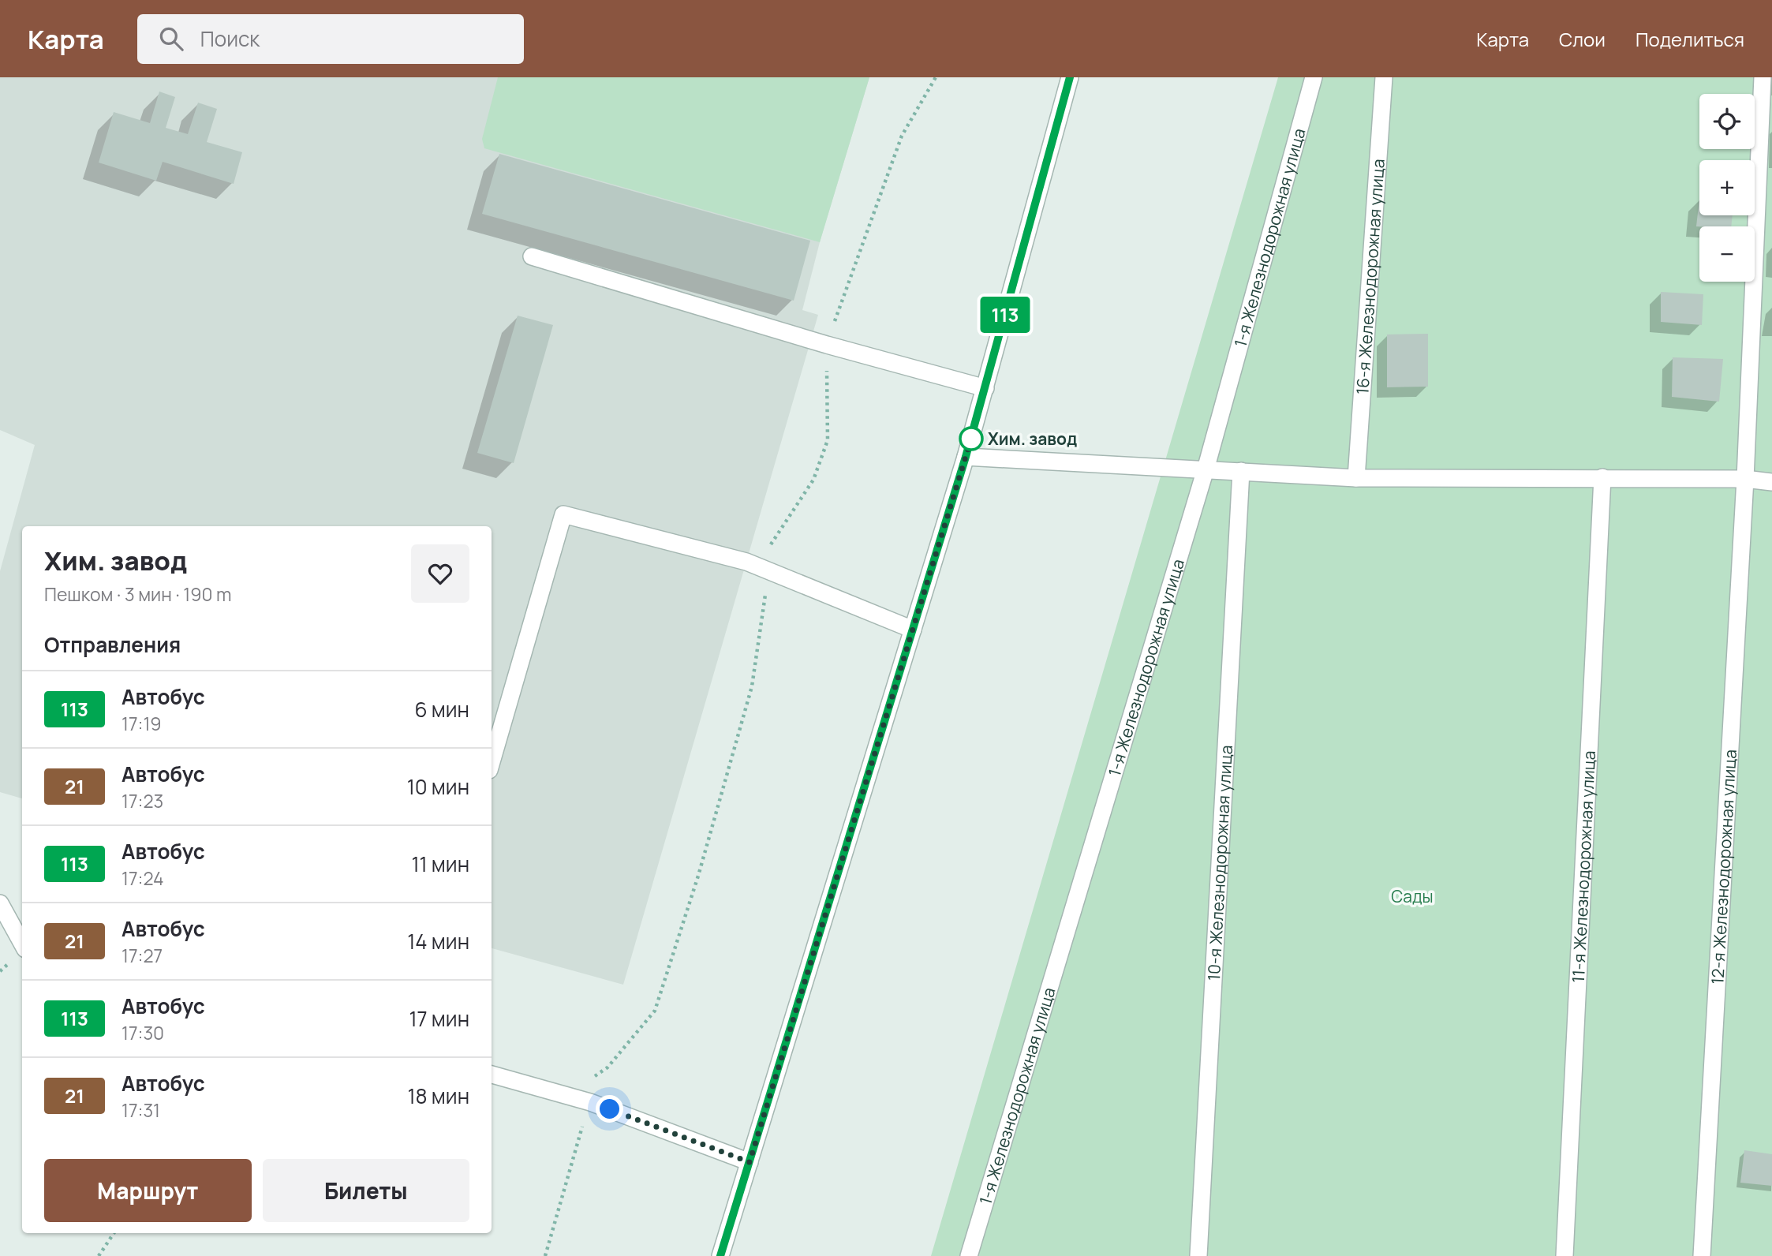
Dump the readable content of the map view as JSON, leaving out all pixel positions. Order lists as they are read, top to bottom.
{
  "streets": {
    "street": [
      "1-я Железнодорожная улица",
      "16-я Железнодорожная улица",
      "10-я Железнодорожная улица",
      "11-я Железнодорожная улица",
      "12-я Железнодорожная улица"
    ]
  },
  "parks": ["Сады"],
  "places": ["Хим. завод"],
  "lines": ["bus line 113"],
  "page": {
    "header": "Карта",
    "search": "Поиск",
    "nav": ["Карта", "Слои", "Поделиться"],
    "on_map": "113",
    "map_buttons": ["+", "−"],
    "heading": [
      ["Хим. завод", "Пешком · 3 мин · 190 m"],
      "Отправления"
    ],
    "list": [
      {
        "mark": "113",
        "name": "Автобус",
        "note": "17:19",
        "value": "6 мин"
      },
      {
        "mark": "21",
        "name": "Автобус",
        "note": "17:23",
        "value": "10 мин"
      },
      {
        "mark": "113",
        "name": "Автобус",
        "note": "17:24",
        "value": "11 мин"
      },
      {
        "mark": "21",
        "name": "Автобус",
        "note": "17:27",
        "value": "14 мин"
      },
      {
        "mark": "113",
        "name": "Автобус",
        "note": "17:30",
        "value": "17 мин"
      },
      {
        "mark": "21",
        "name": "Автобус",
        "note": "17:31",
        "value": "18 мин"
      }
    ],
    "buttons": ["Маршрут", "Билеты"]
  }
}
